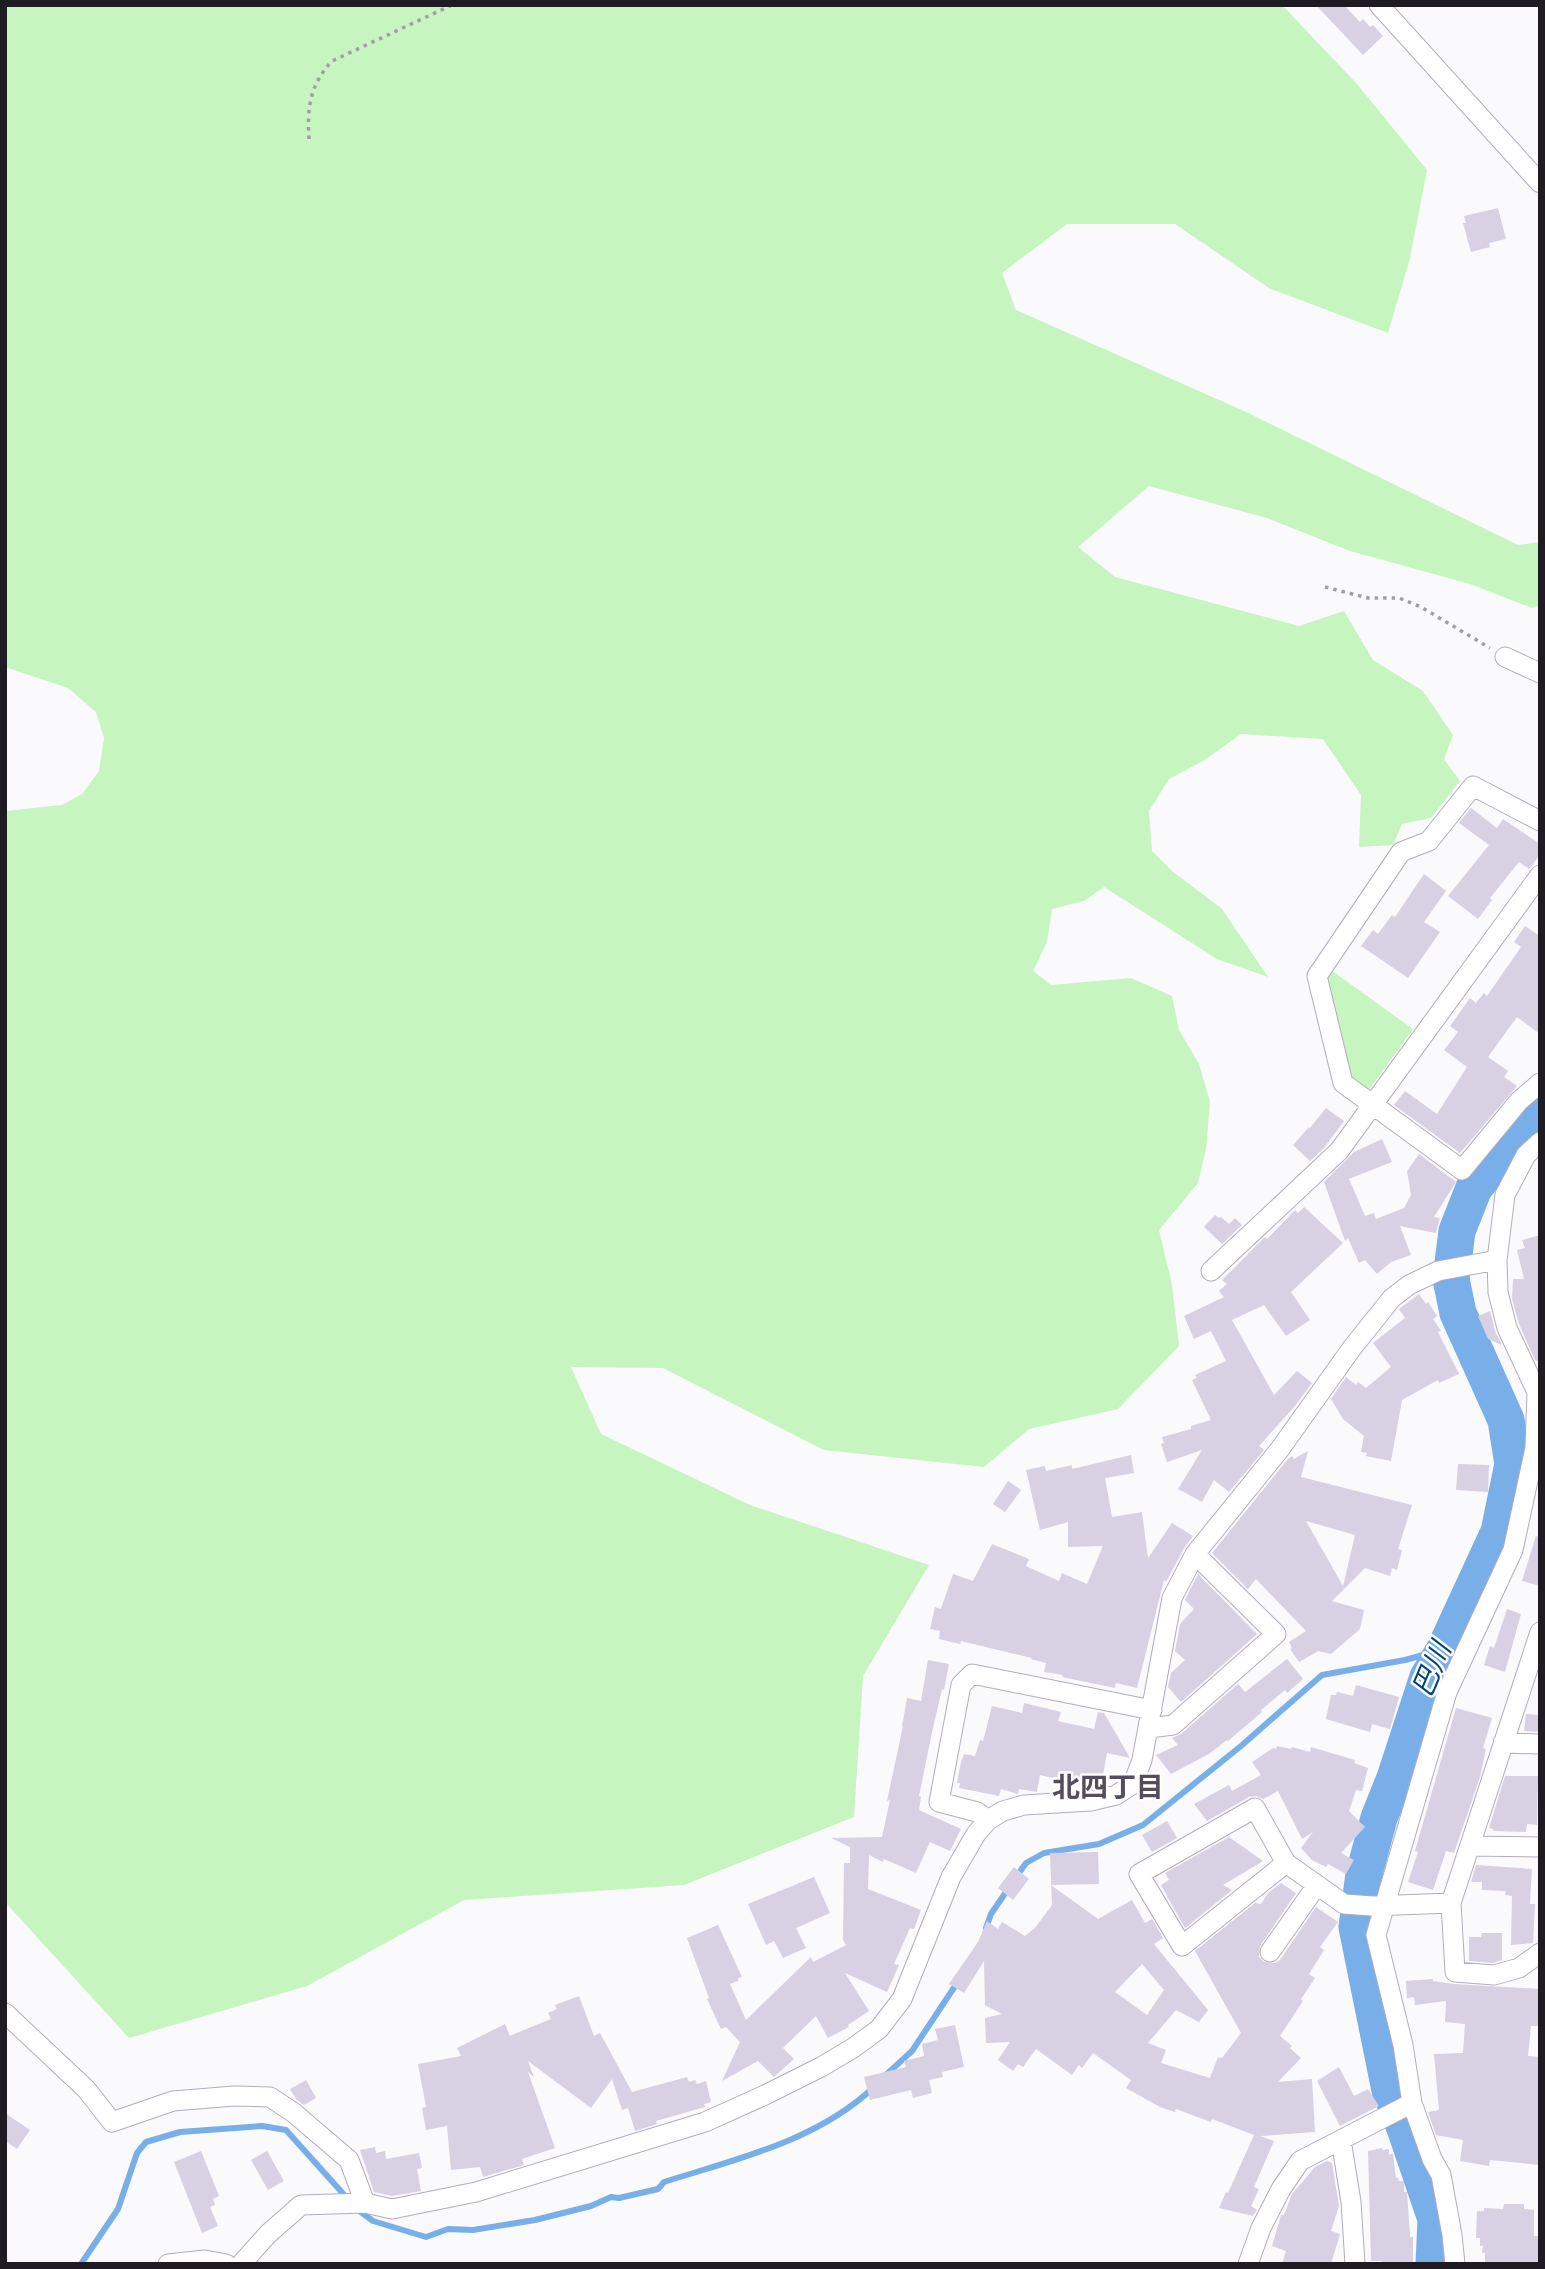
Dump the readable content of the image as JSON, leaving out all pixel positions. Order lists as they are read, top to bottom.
{
  "districts": ["北四丁目"],
  "water": ["巴川"]
}
